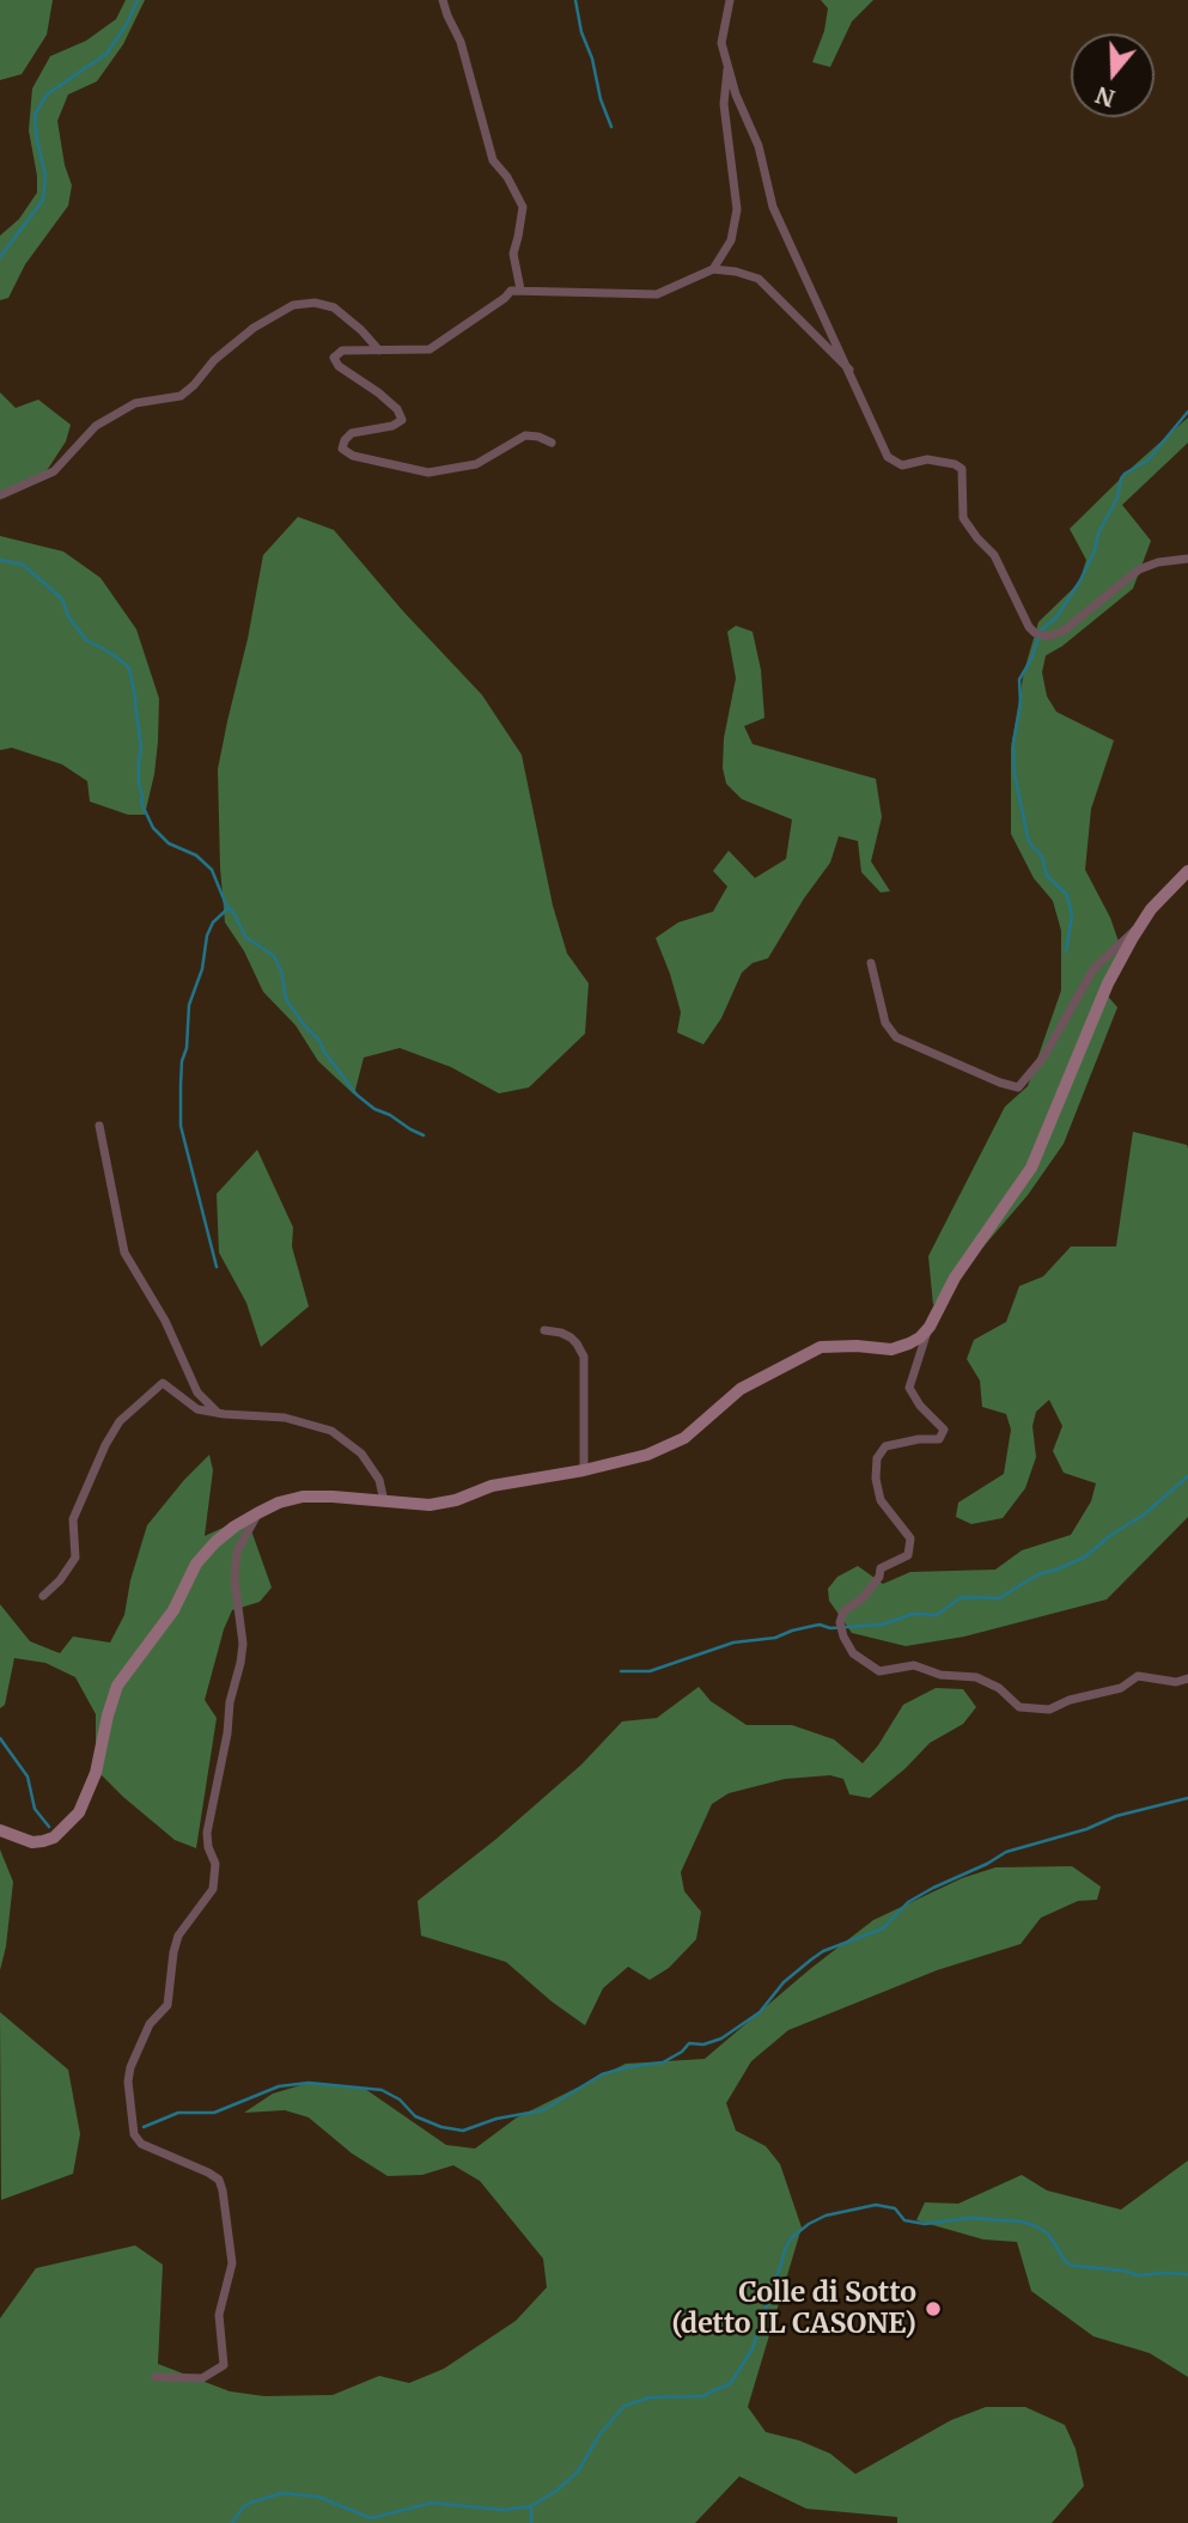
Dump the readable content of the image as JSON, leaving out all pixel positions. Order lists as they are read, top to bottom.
{
  "places": ["Colle di Sotto (detto IL CASONE)"],
  "north": "bottom"
}
